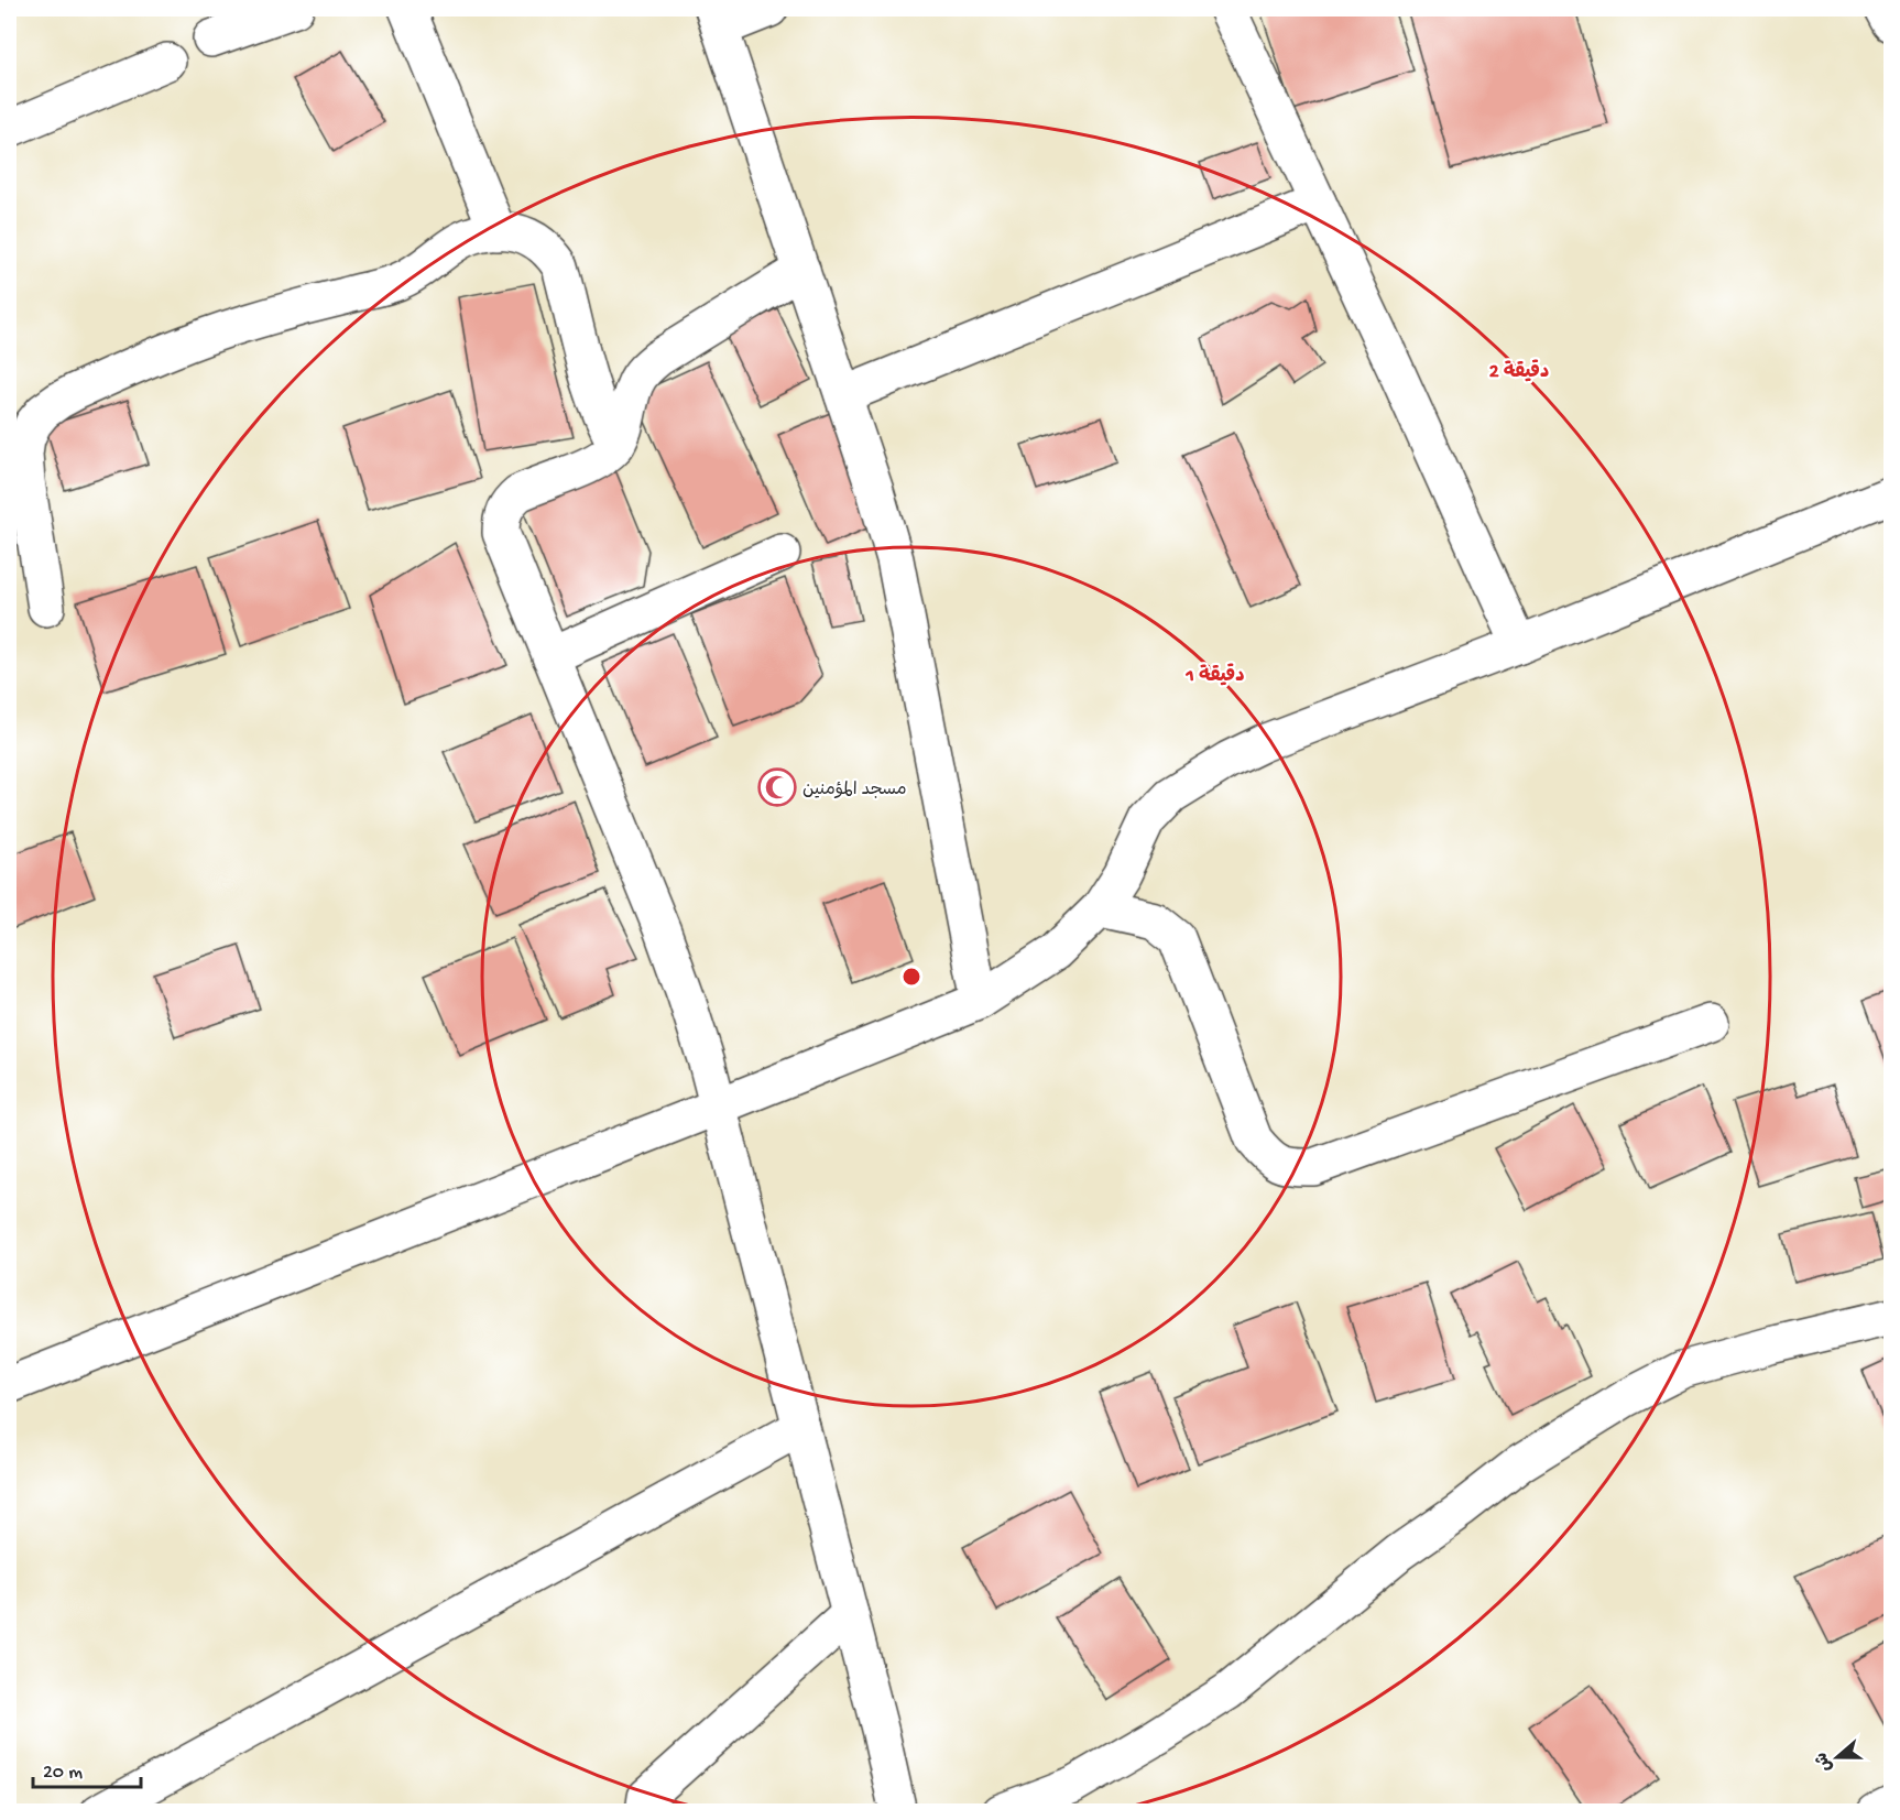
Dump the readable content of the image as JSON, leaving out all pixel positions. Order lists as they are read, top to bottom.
{
  "places": {
    "mosque": ["مسجد المؤمنين"]
  },
  "scale_bar": "20 m",
  "north": "left",
  "rings": ["2 دقيقة", "1 دقيقة"]
}
